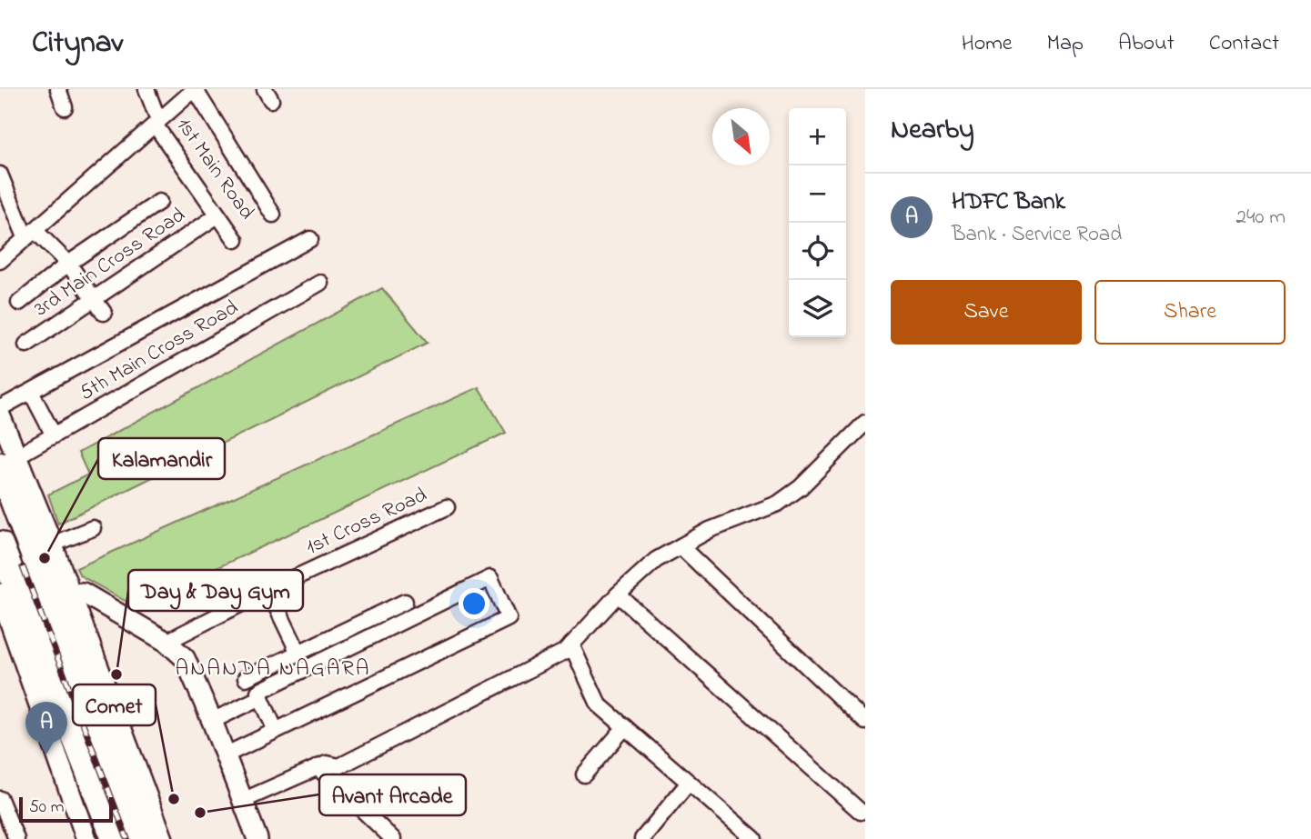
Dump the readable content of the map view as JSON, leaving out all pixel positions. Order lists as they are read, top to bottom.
{
  "streets": {
    "street": [
      "1st Main Road",
      "3rd Main Cross Road",
      "5th Main Cross Road",
      "1st Cross Road"
    ]
  },
  "crossings": [
    ["1st Main Road", "3rd Main Cross Road"]
  ],
  "districts": ["ANANDA NAGARA"],
  "places": [
    "Kalamandir",
    "Day & Day Gym",
    "Comet",
    "Avant Arcade"
  ],
  "scale_bar": "50 m",
  "north": "bottom right",
  "page": {
    "header": "Citynav",
    "nav": [
      "Home",
      "Map",
      "About",
      "Contact"
    ],
    "heading": "Nearby",
    "map_buttons": ["+", "−"],
    "list": [
      {
        "mark": "A",
        "name": "HDFC Bank",
        "note": "Bank · Service Road",
        "value": "240 m"
      }
    ],
    "buttons": ["Save", "Share"],
    "pins": "A",
    "scale": "50 m"
  }
}
